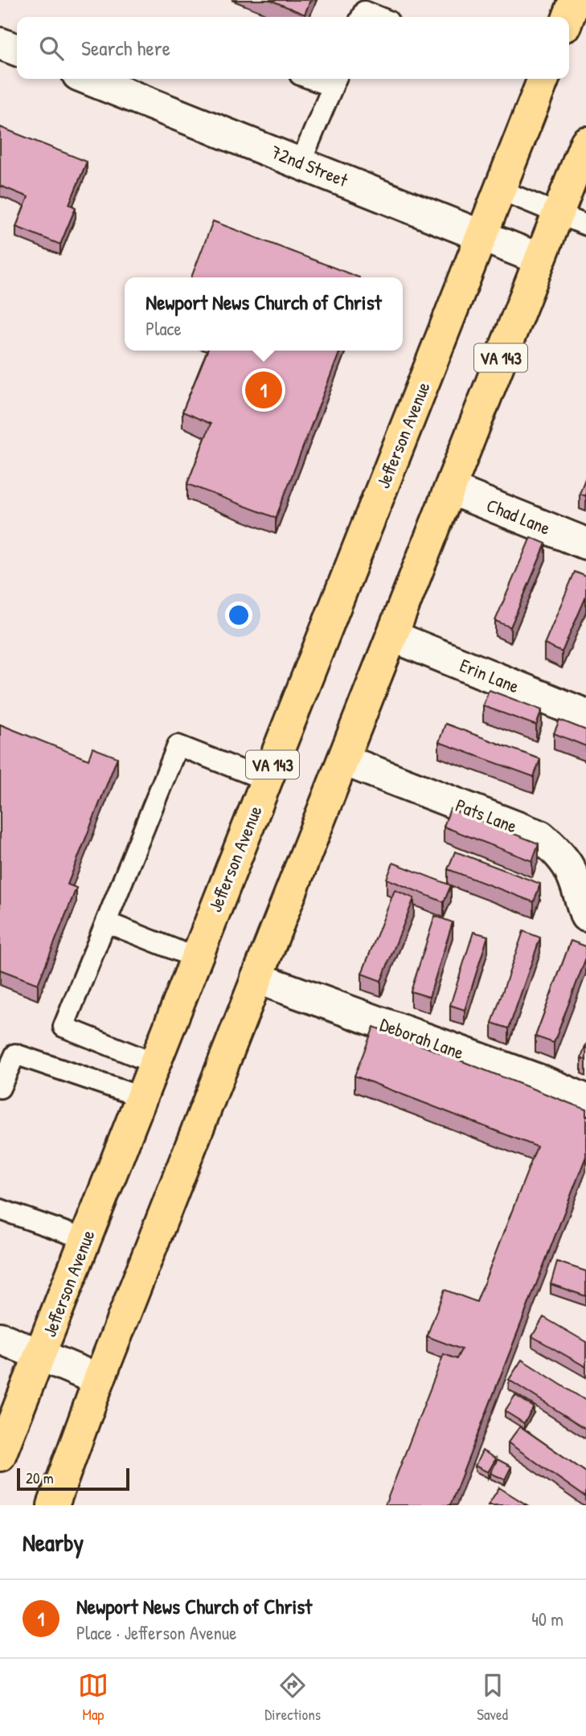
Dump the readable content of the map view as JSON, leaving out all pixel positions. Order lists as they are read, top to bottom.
{
  "streets": {
    "main road": ["VA 143", "Jefferson Avenue"],
    "street": [
      "72nd Street",
      "Chad Lane",
      "Erin Lane",
      "Pats Lane",
      "Deborah Lane"
    ]
  },
  "crossings": [
    ["72nd Street", "VA 143"],
    ["72nd Street", "Jefferson Avenue"],
    ["VA 143", "Chad Lane"],
    ["VA 143", "Erin Lane"],
    ["VA 143", "Pats Lane"],
    ["VA 143", "Deborah Lane"]
  ],
  "scale_bar": "20 m",
  "page": {
    "search": "Search here",
    "popup": ["Newport News Church of Christ", "Place"],
    "pins": "1",
    "scale": "20 m",
    "heading": "Nearby",
    "list": [
      {
        "mark": "1",
        "name": "Newport News Church of Christ",
        "note": "Place · Jefferson Avenue",
        "value": "40 m"
      }
    ],
    "nav": ["Map", "Directions", "Saved"]
  }
}
